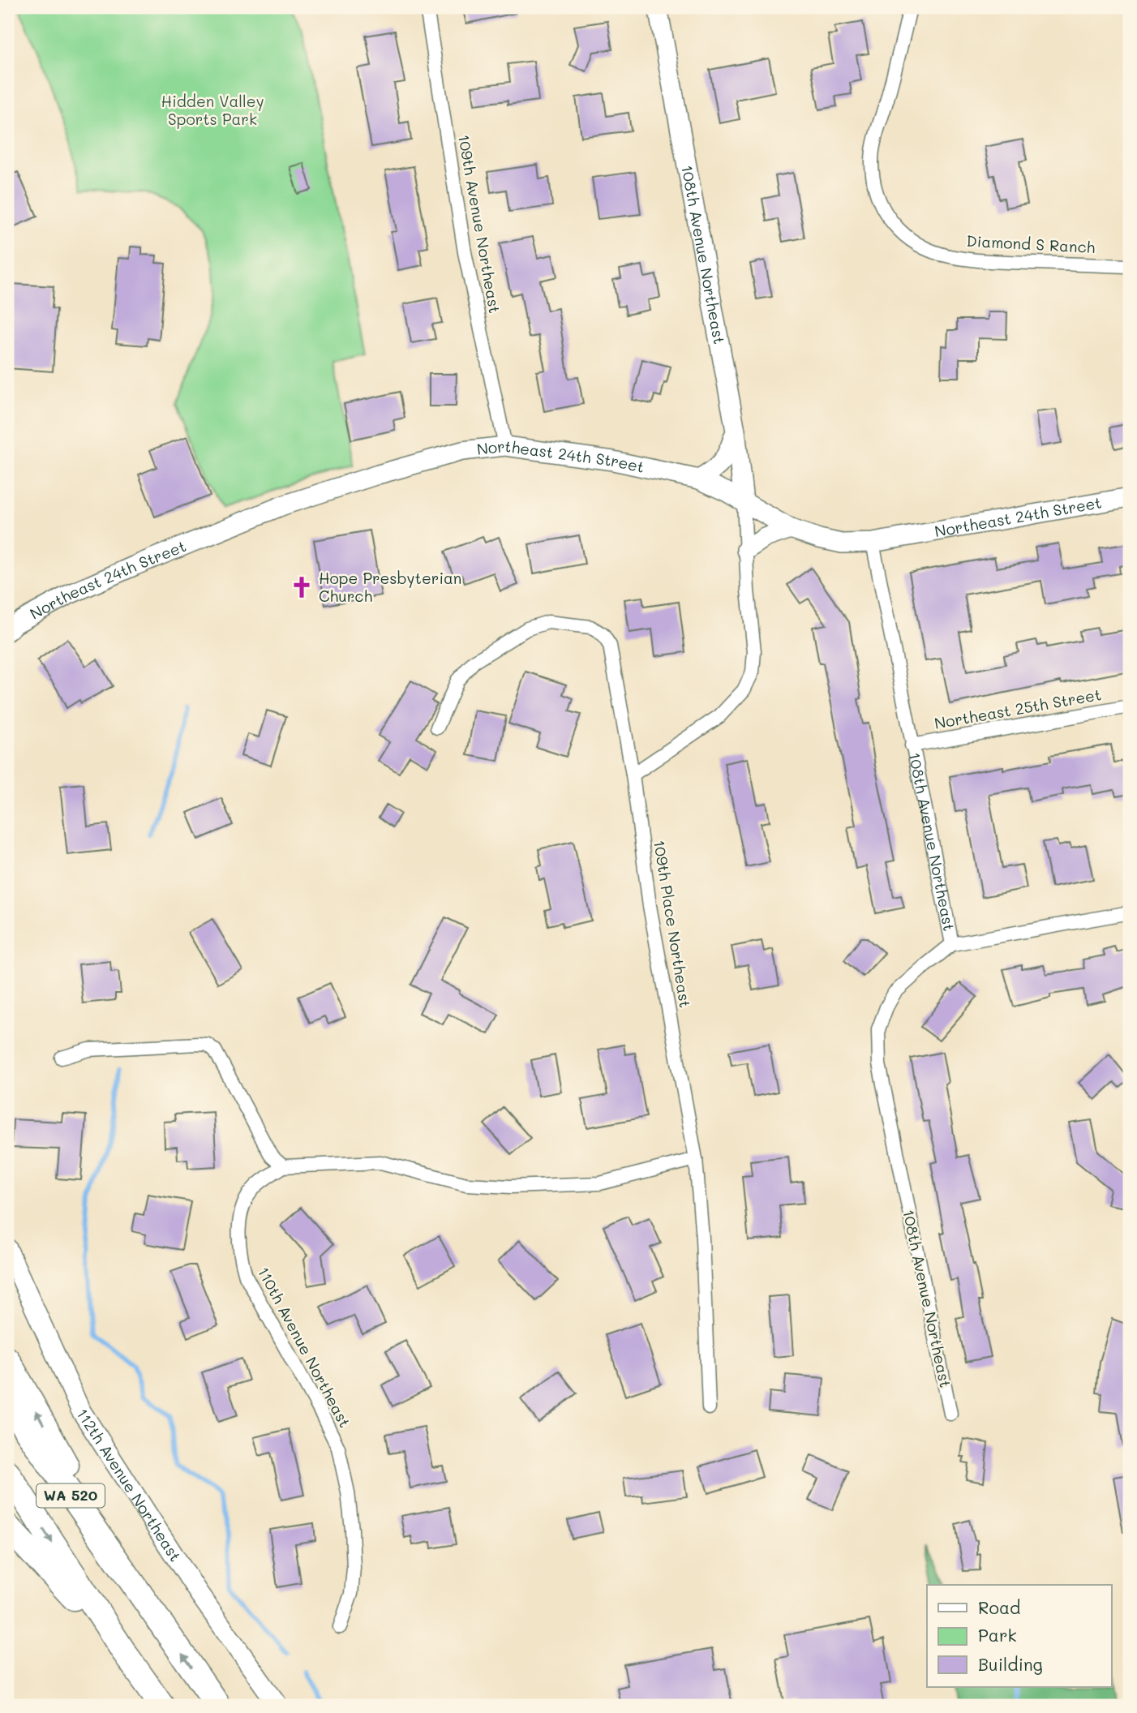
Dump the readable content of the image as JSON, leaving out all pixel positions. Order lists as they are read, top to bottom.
{
  "streets": {
    "highway": ["WA 520"],
    "main road": ["108th Avenue Northeast", "Northeast 24th Street", "112th Avenue Northeast"],
    "street": [
      "109th Avenue Northeast",
      "Diamond S Ranch",
      "Northeast 25th Street",
      "109th Place Northeast",
      "110th Avenue Northeast"
    ]
  },
  "crossings": [
    ["109th Avenue Northeast", "Northeast 24th Street"],
    ["108th Avenue Northeast", "Northeast 24th Street"],
    ["108th Avenue Northeast", "Northeast 25th Street"]
  ],
  "parks": ["Hidden Valley Sports Park"],
  "places": {
    "church": ["Hope Presbyterian Church"]
  },
  "legend": ["Road", "Park", "Building"]
}
